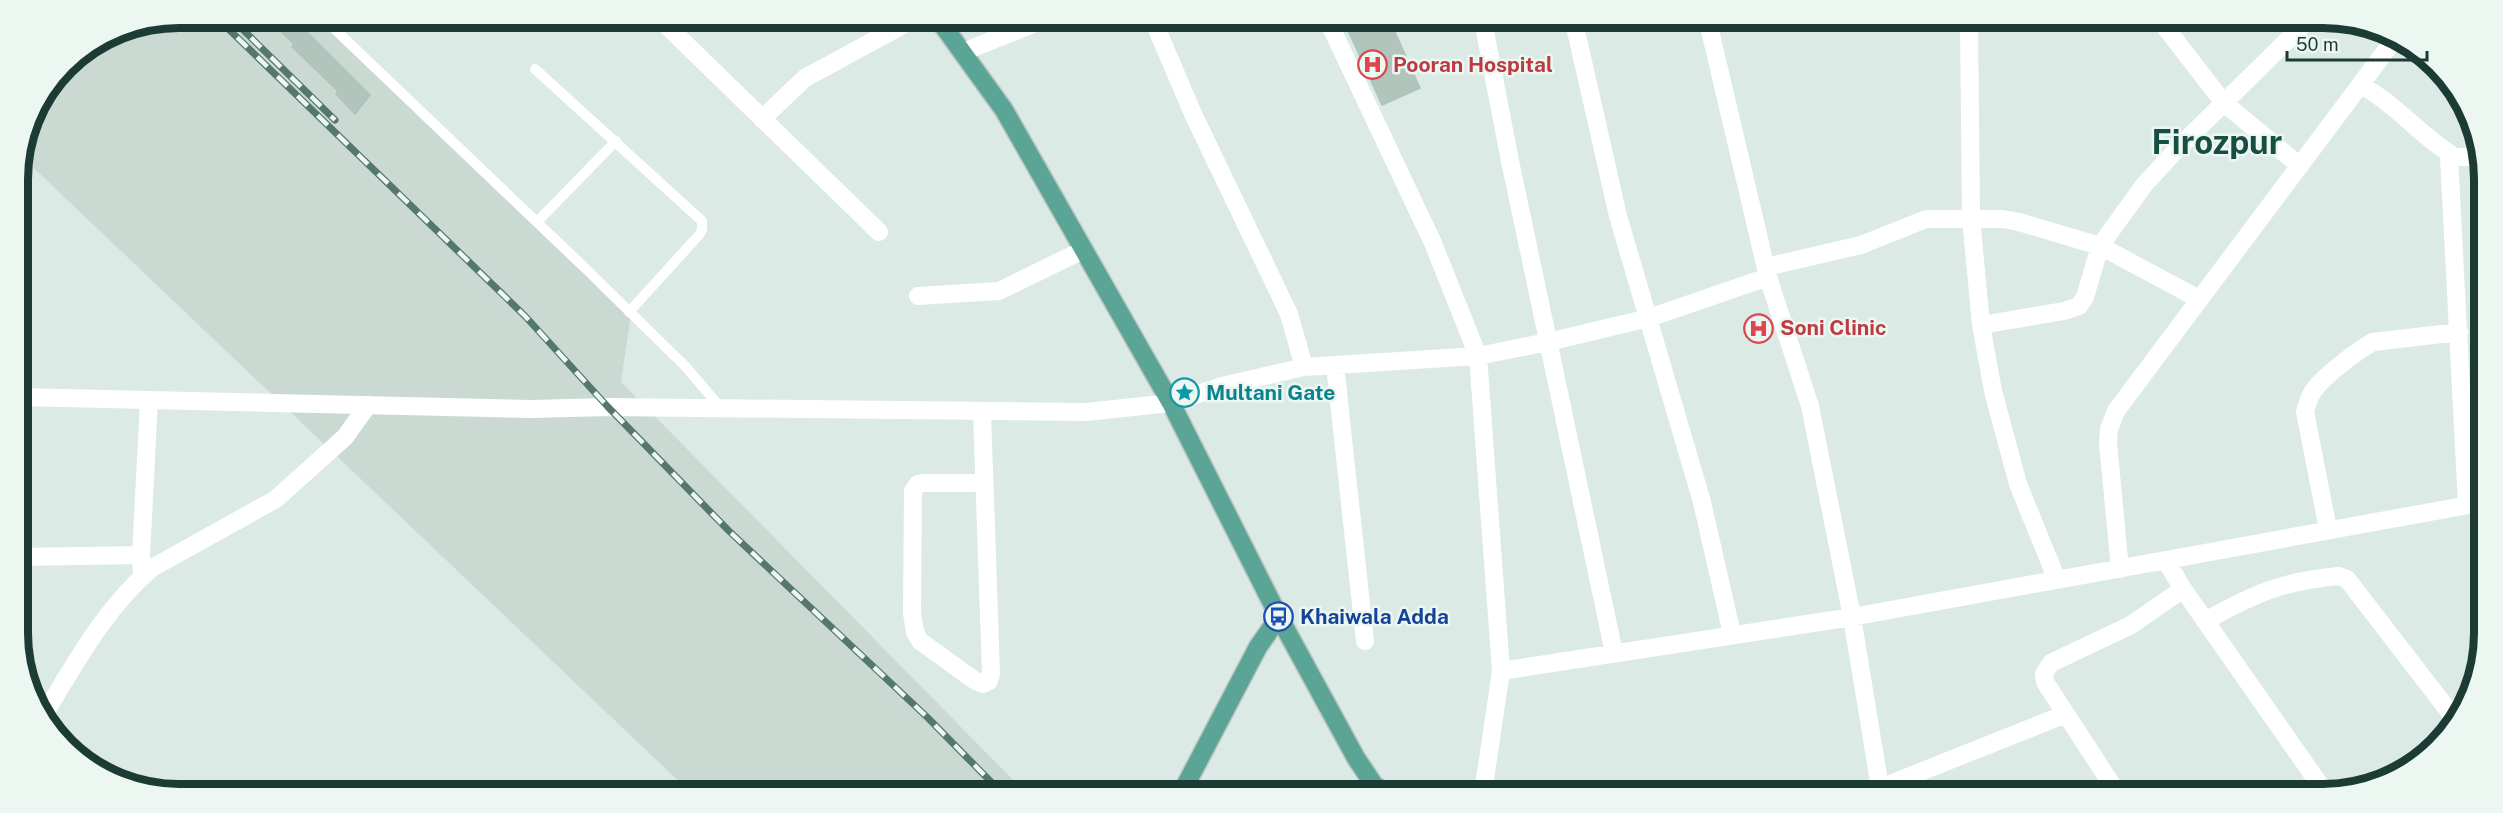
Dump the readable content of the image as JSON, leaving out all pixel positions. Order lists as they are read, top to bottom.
{
  "districts": ["Firozpur"],
  "places": {
    "hospital": ["Pooran Hospital", "Soni Clinic"],
    "place": ["Multani Gate"],
    "bus stop": ["Khaiwala Adda"]
  },
  "scale_bar": "50 m"
}
